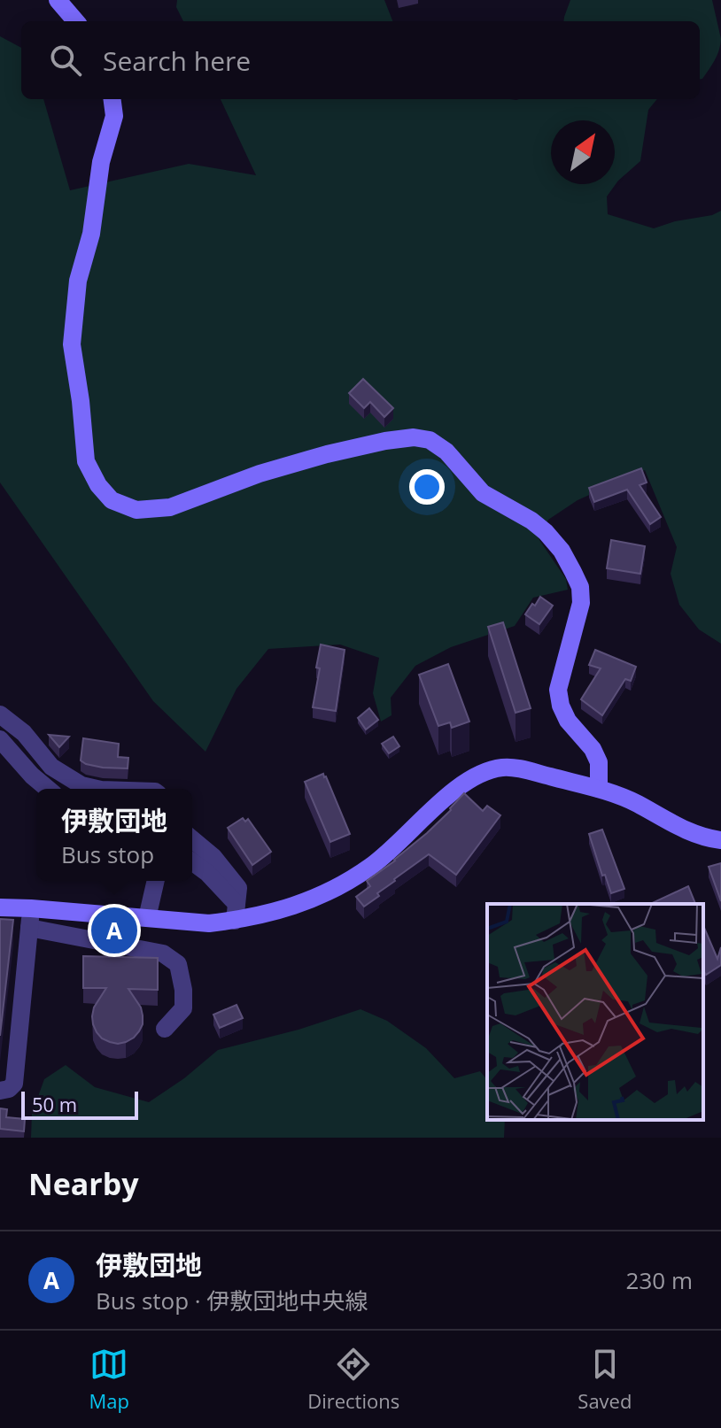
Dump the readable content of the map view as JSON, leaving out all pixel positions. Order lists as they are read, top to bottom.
{
  "scale_bar": "50 m",
  "north": "top right",
  "page": {
    "search": "Search here",
    "popup": ["伊敷団地", "Bus stop"],
    "pins": "A",
    "scale": "50 m",
    "heading": "Nearby",
    "list": [
      {
        "mark": "A",
        "name": "伊敷団地",
        "note": "Bus stop · 伊敷団地中央線",
        "value": "230 m"
      }
    ],
    "nav": ["Map", "Directions", "Saved"]
  }
}
